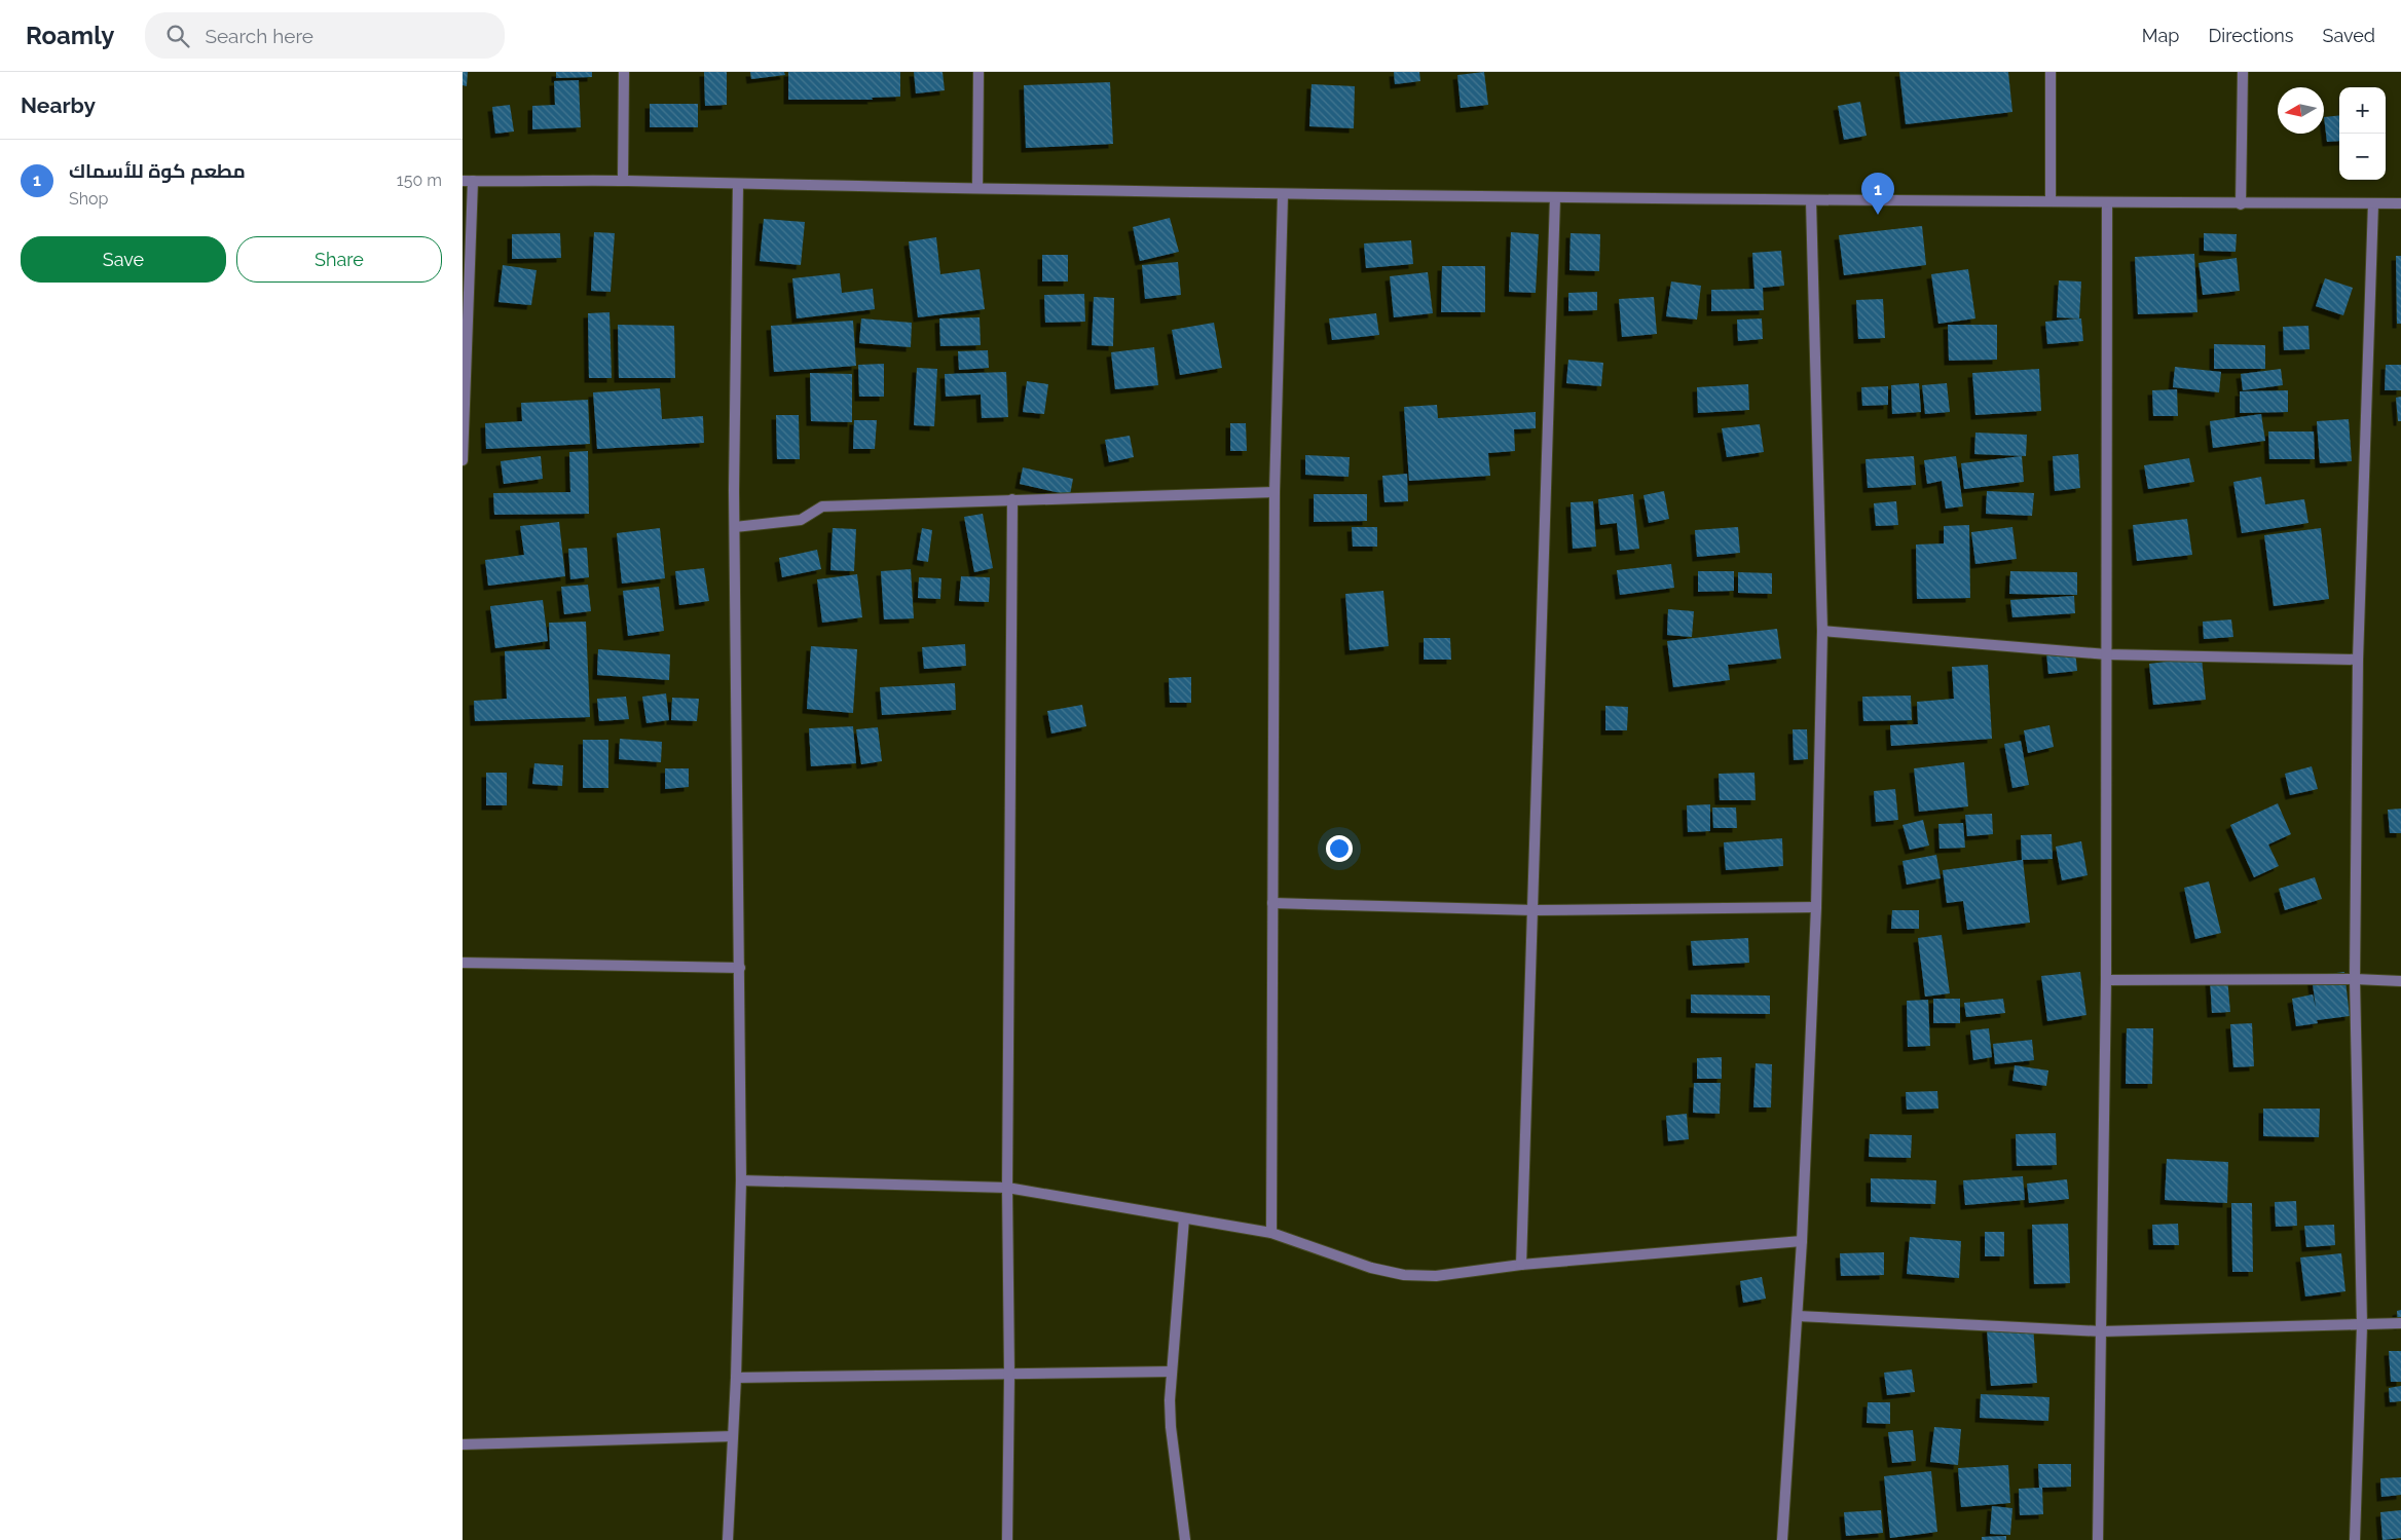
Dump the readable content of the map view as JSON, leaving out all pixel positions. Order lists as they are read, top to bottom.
{
  "north": "left",
  "page": {
    "header": "Roamly",
    "search": "Search here",
    "nav": ["Map", "Directions", "Saved"],
    "heading": "Nearby",
    "map_buttons": ["+", "−"],
    "list": [
      {
        "mark": "1",
        "name": "مطعم كوة للأسماك",
        "note": "Shop",
        "value": "150 m"
      }
    ],
    "pins": "1",
    "buttons": ["Save", "Share"]
  }
}
